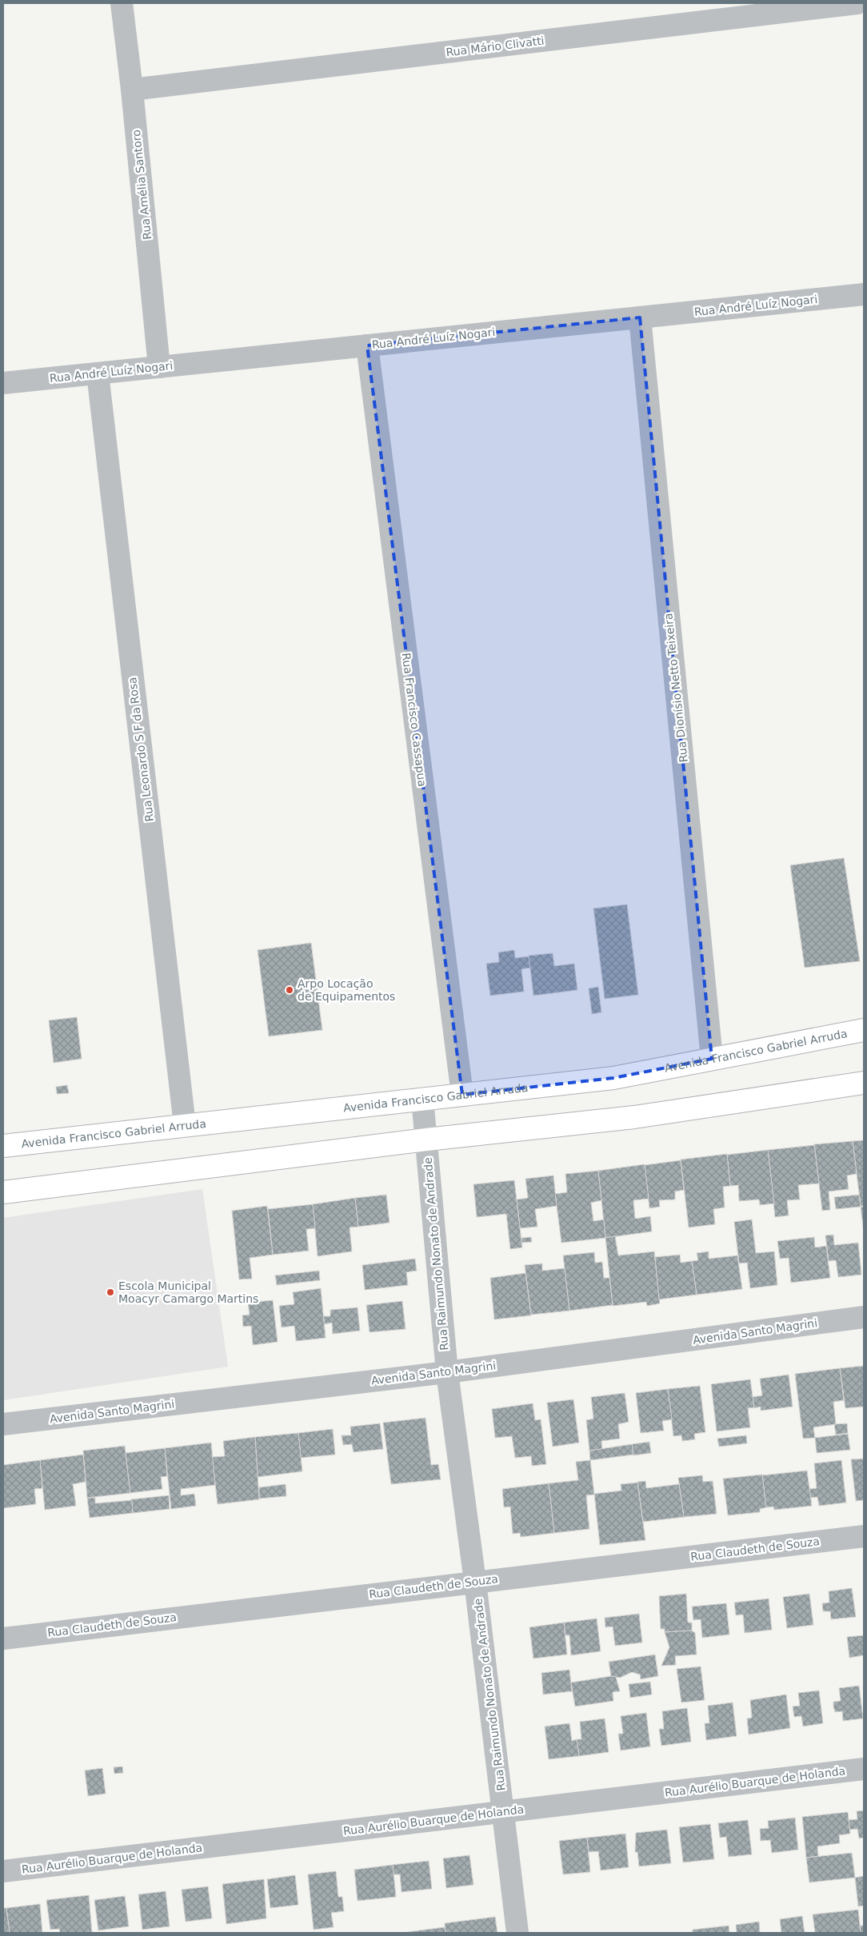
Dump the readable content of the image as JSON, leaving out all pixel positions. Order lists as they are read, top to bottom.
{
  "streets": {
    "main road": ["Avenida Francisco Gabriel Arruda"],
    "street": [
      "Rua Mário Clivatti",
      "Rua Amélia Santoro",
      "Rua André Luíz Nogari",
      "Rua Dionísio Netto Teixeira",
      "Rua Francisco Cassapua",
      "Rua Leonardo S F da Rosa",
      "Rua Raimundo Nonato de Andrade",
      "Avenida Santo Magrini",
      "Rua Claudeth de Souza",
      "Rua Aurélio Buarque de Holanda"
    ]
  },
  "crossings": [
    ["Rua Mário Clivatti", "Rua Amélia Santoro"],
    ["Rua Amélia Santoro", "Rua André Luíz Nogari"],
    ["Rua André Luíz Nogari", "Rua Dionísio Netto Teixeira"],
    ["Rua André Luíz Nogari", "Rua Francisco Cassapua"],
    ["Rua André Luíz Nogari", "Rua Leonardo S F da Rosa"],
    ["Rua Dionísio Netto Teixeira", "Avenida Francisco Gabriel Arruda"],
    ["Rua Francisco Cassapua", "Avenida Francisco Gabriel Arruda"],
    ["Rua Leonardo S F da Rosa", "Avenida Francisco Gabriel Arruda"],
    ["Avenida Francisco Gabriel Arruda", "Rua Raimundo Nonato de Andrade"],
    ["Rua Raimundo Nonato de Andrade", "Avenida Santo Magrini"],
    ["Rua Raimundo Nonato de Andrade", "Rua Claudeth de Souza"],
    ["Rua Raimundo Nonato de Andrade", "Rua Aurélio Buarque de Holanda"]
  ],
  "places": ["Arpo Locação de Equipamentos", "Escola Municipal Moacyr Camargo Martins"]
}
